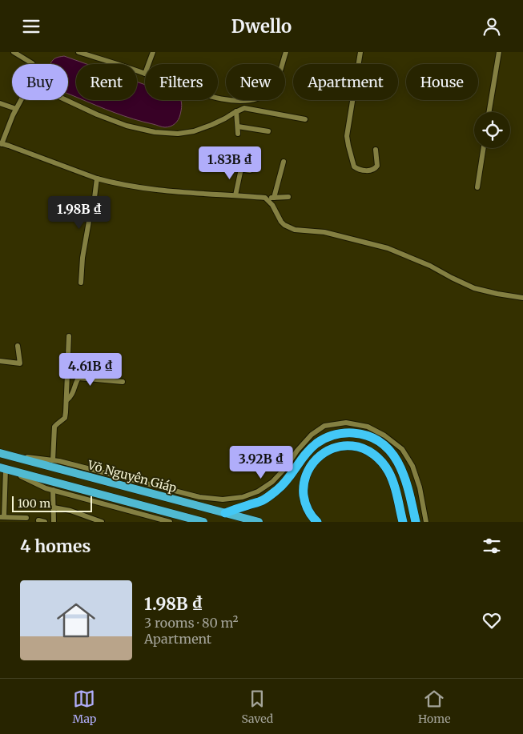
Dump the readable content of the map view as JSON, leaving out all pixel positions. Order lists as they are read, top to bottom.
{
  "streets": {
    "highway": ["Võ Nguyên Giáp"]
  },
  "scale_bar": "100 m",
  "page": {
    "header": "Dwello",
    "chip": [
      "Buy",
      "Rent",
      "Filters",
      "New",
      "Apartment",
      "House"
    ],
    "price": [
      "1.83B ₫",
      "1.98B ₫",
      "4.61B ₫",
      "3.92B ₫"
    ],
    "scale": "100 m",
    "heading": "4 homes",
    "list": [
      {
        "name": "1.98B ₫",
        "note": "3 rooms · 80 m² · Apartment"
      }
    ],
    "tabs": ["Map", "Saved", "Home"]
  }
}
